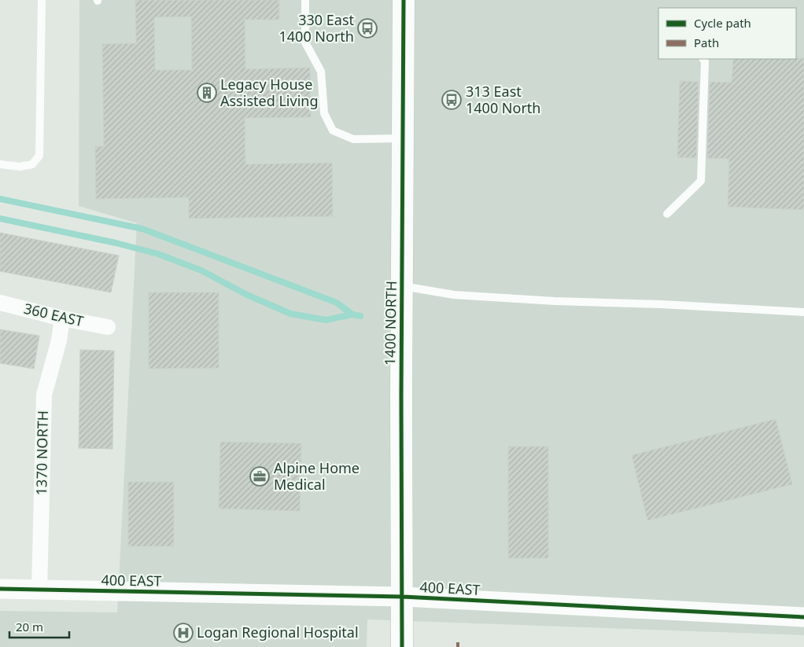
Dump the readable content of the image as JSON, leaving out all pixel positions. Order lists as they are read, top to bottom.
{
  "streets": {
    "main road": ["1400 NORTH"],
    "street": ["360 EAST", "1370 NORTH", "400 EAST"]
  },
  "crossings": [
    ["360 EAST", "1370 NORTH"],
    ["1400 NORTH", "400 EAST"],
    ["1370 NORTH", "400 EAST"]
  ],
  "places": {
    "bus stop": ["330 East 1400 North", "313 East 1400 North"],
    "building": ["Legacy House Assisted Living"],
    "office": ["Alpine Home Medical"],
    "hospital": ["Logan Regional Hospital"]
  },
  "legend": ["Cycle path", "Path"],
  "scale_bar": "20 m"
}
